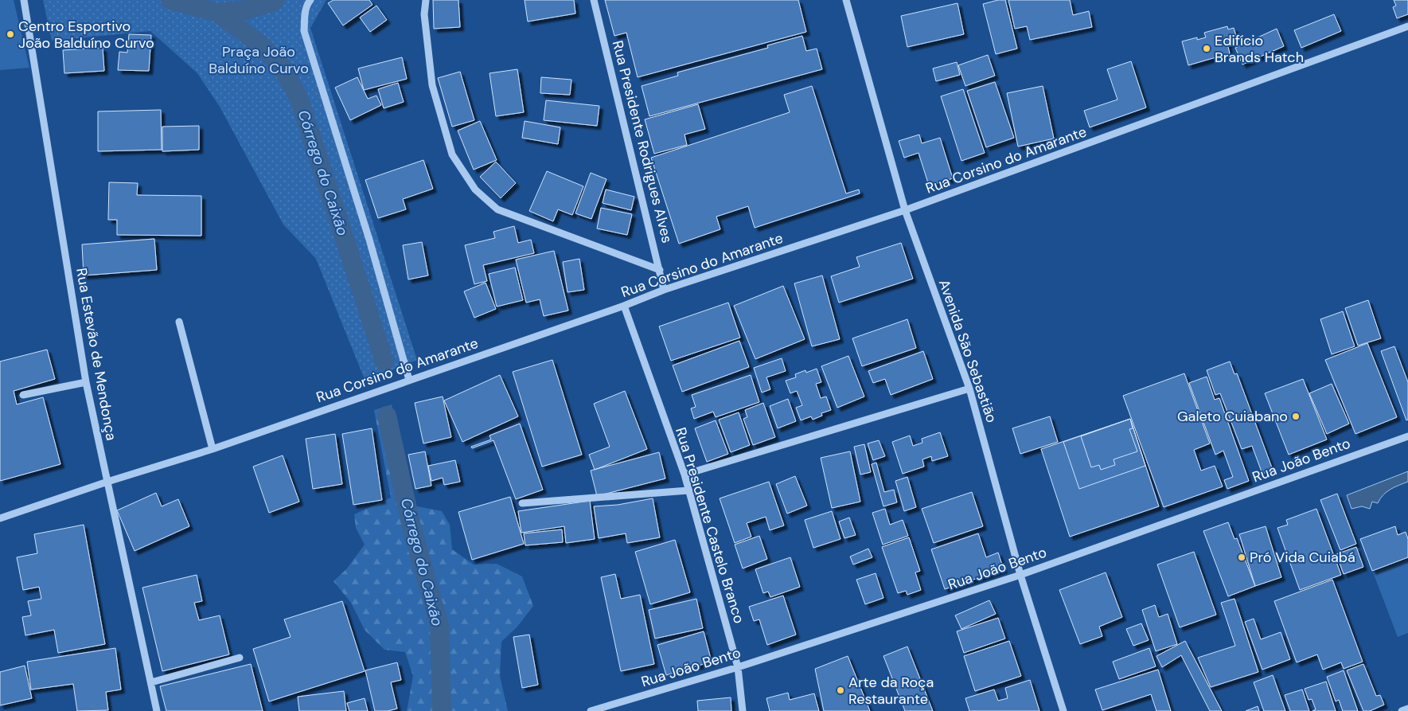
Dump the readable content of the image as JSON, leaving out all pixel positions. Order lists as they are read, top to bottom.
{
  "streets": {
    "street": [
      "Rua Presidente Rodrigues Alves",
      "Rua Corsino do Amarante",
      "Avenida São Sebastião",
      "Rua Estevão de Mendonça",
      "Rua João Bento",
      "Rua Presidente Castelo Branco"
    ]
  },
  "crossings": [
    ["Rua Presidente Rodrigues Alves", "Rua Corsino do Amarante"],
    ["Rua Corsino do Amarante", "Avenida São Sebastião"],
    ["Rua Corsino do Amarante", "Rua Estevão de Mendonça"],
    ["Rua Corsino do Amarante", "Rua Presidente Castelo Branco"],
    ["Avenida São Sebastião", "Rua João Bento"],
    ["Rua João Bento", "Rua Presidente Castelo Branco"]
  ],
  "water": ["Córrego do Caixão"],
  "parks": ["Praça João Balduíno Curvo"],
  "places": [
    "Centro Esportivo João Balduíno Curvo",
    "Edifício Brands Hatch",
    "Galeto Cuiabano",
    "Pró Vida Cuiabá",
    "Arte da Roça Restaurante"
  ]
}
